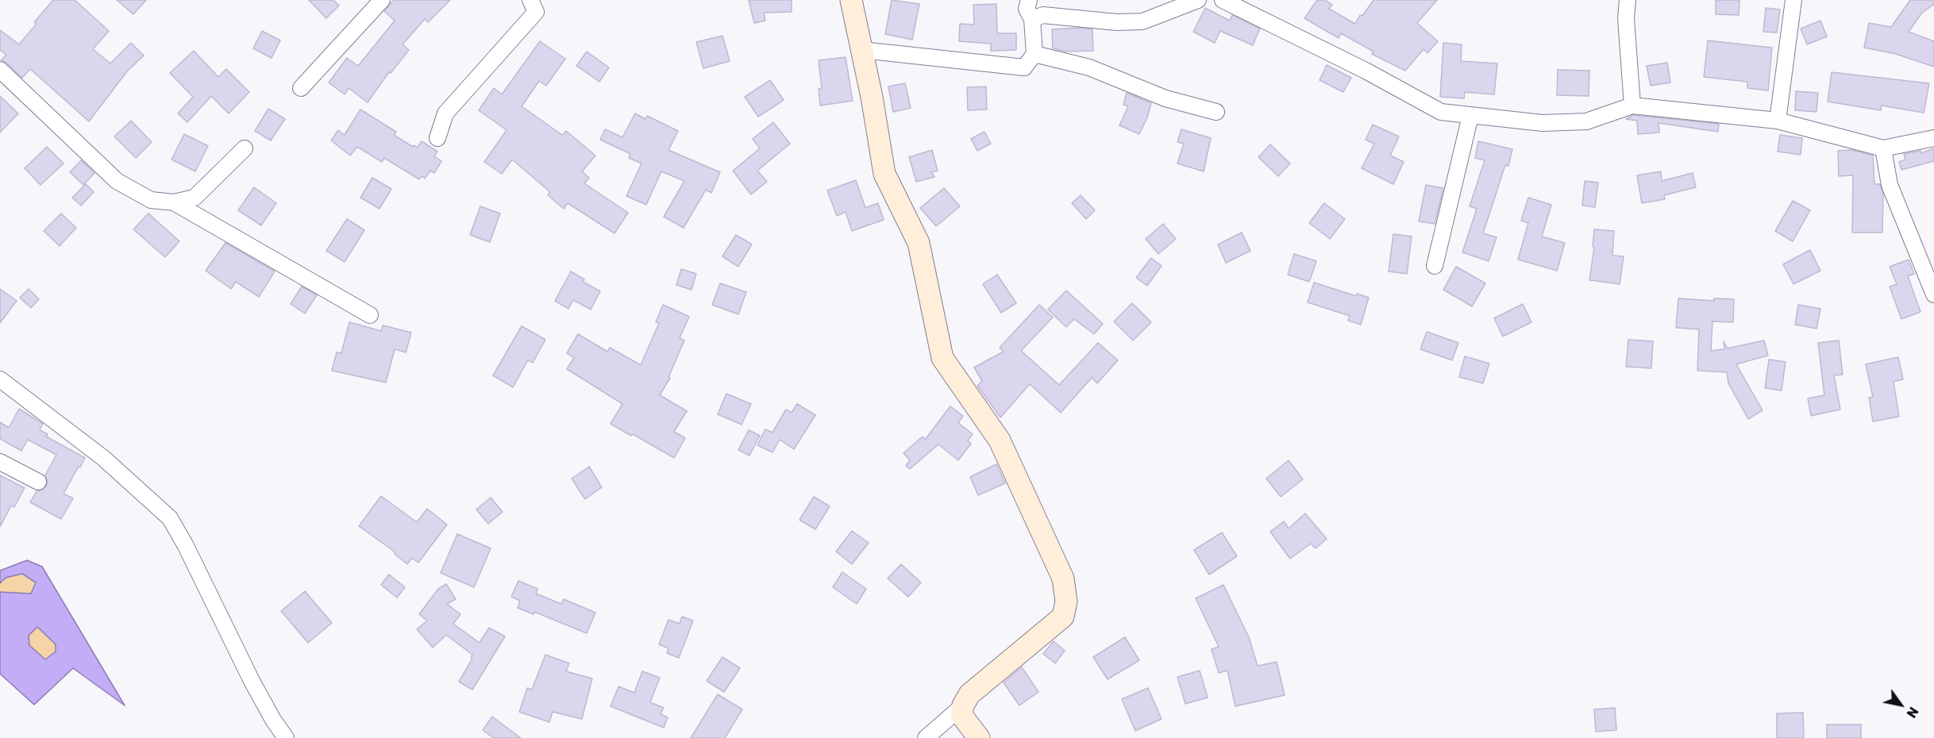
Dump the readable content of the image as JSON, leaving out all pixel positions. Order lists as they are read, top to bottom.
{
  "north": "bottom right"
}
